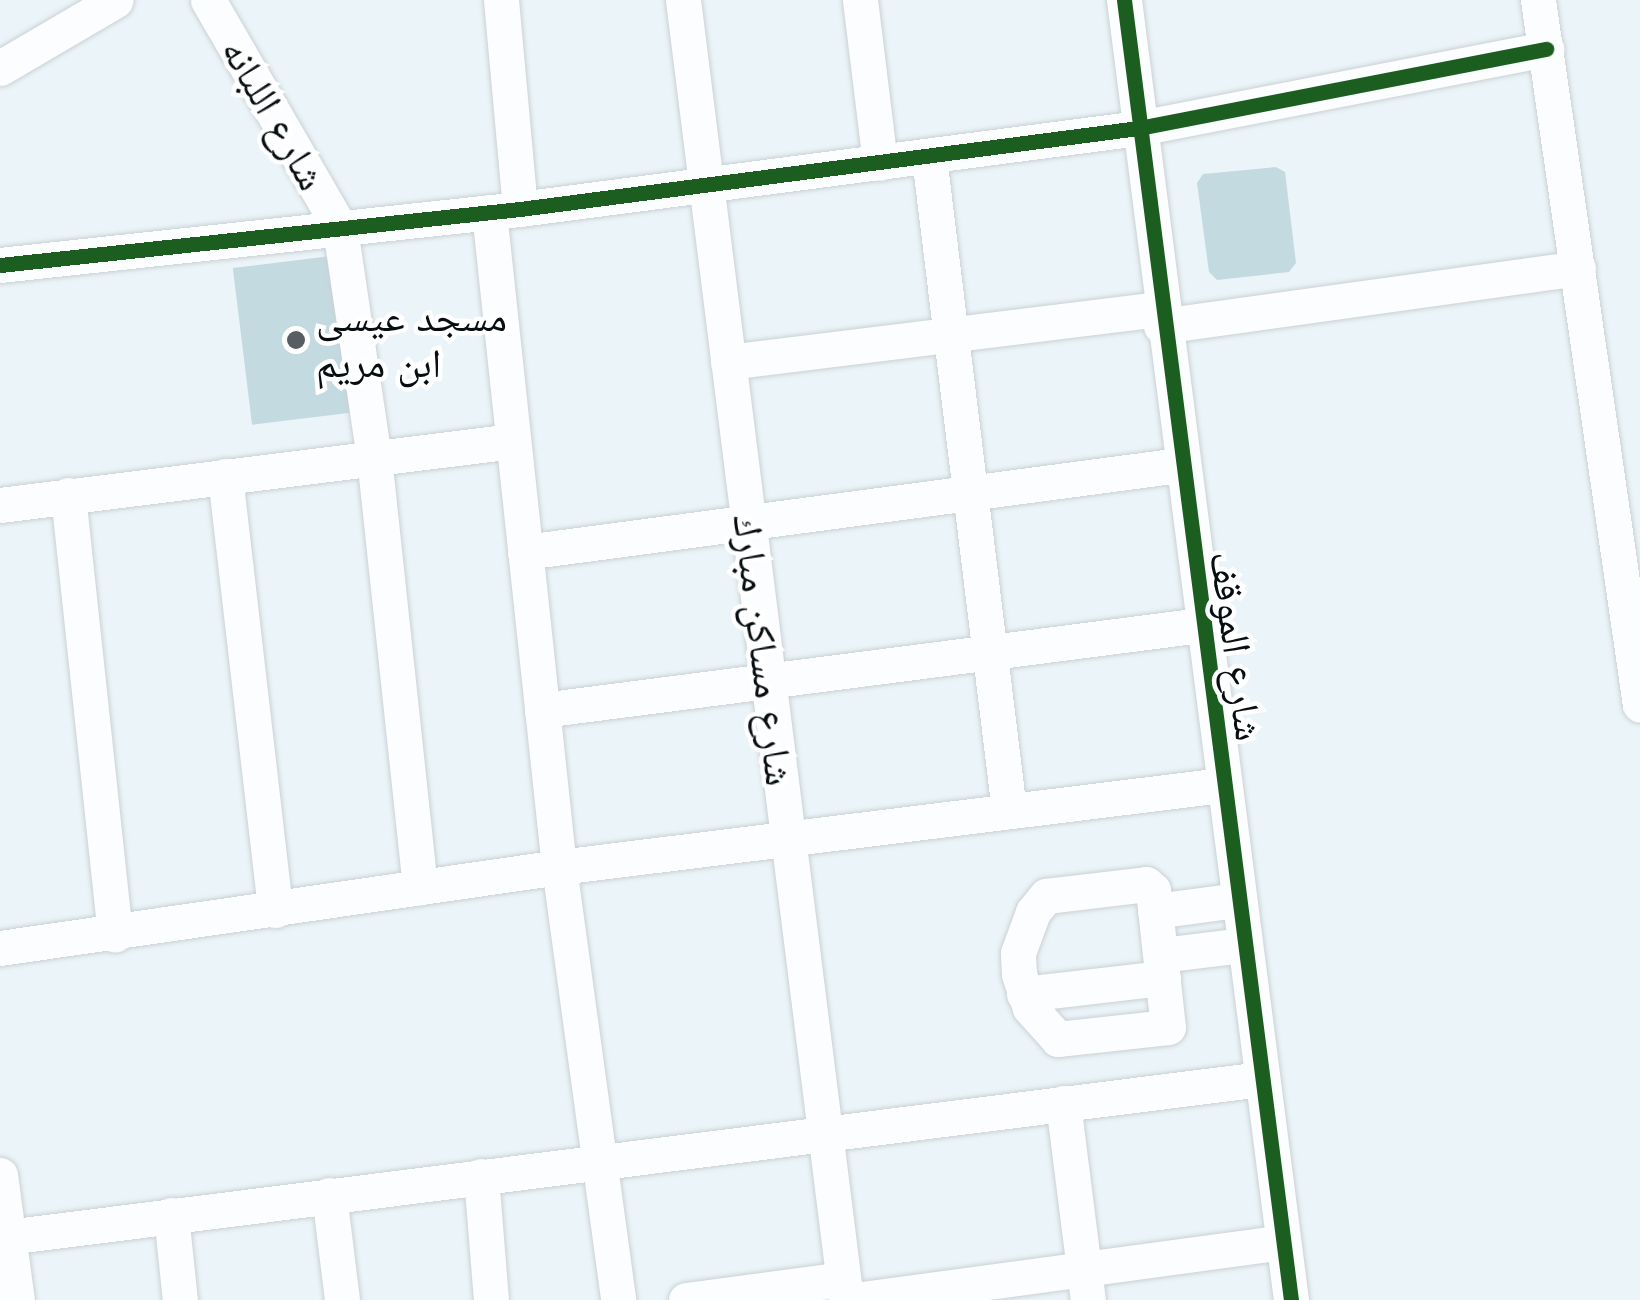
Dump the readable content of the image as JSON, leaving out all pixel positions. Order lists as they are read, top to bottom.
{
  "streets": {
    "street": ["شارع اللبانه", "شارع الموقف", "شارع مساكن مبارك"]
  },
  "places": ["مسجد عيسى ابن مريم"]
}
